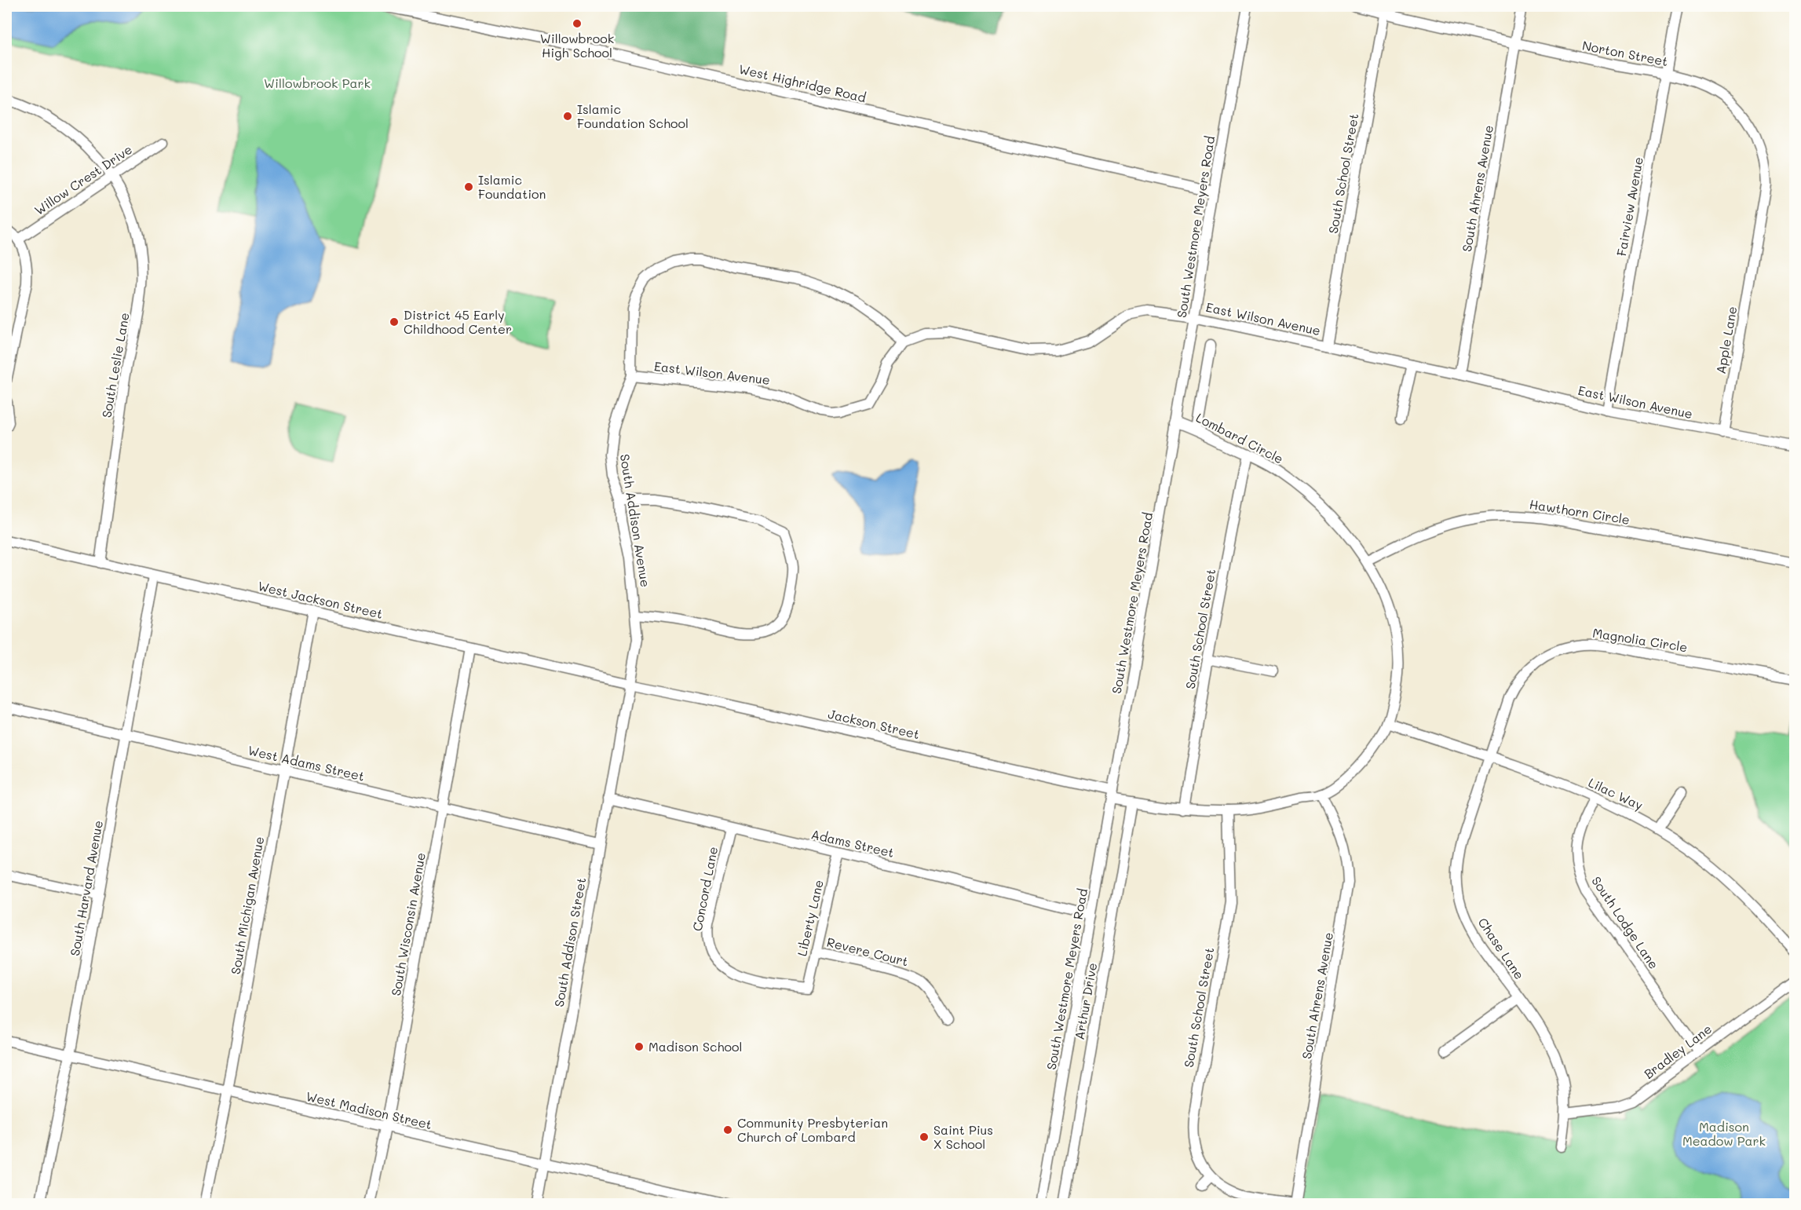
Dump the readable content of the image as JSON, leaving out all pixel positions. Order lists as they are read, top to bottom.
{
  "streets": {
    "street": [
      "Norton Street",
      "West Highridge Road",
      "South School Street",
      "Willow Crest Drive",
      "South Ahrens Avenue",
      "Fairview Avenue",
      "South Westmore Meyers Road",
      "East Wilson Avenue",
      "Apple Lane",
      "South Leslie Lane",
      "Lombard Circle",
      "Hawthorn Circle",
      "South Addison Avenue",
      "West Jackson Street",
      "Magnolia Circle",
      "Jackson Street",
      "West Adams Street",
      "Lilac Way",
      "Adams Street",
      "South Harvard Avenue",
      "Concord Lane",
      "South Michigan Avenue",
      "Liberty Lane",
      "South Lodge Lane",
      "South Wisconsin Avenue",
      "South Addison Street",
      "Chase Lane",
      "Revere Court",
      "Arthur Drive",
      "Bradley Lane",
      "West Madison Street"
    ]
  },
  "crossings": [
    ["Norton Street", "South School Street"],
    ["Norton Street", "South Ahrens Avenue"],
    ["Norton Street", "Fairview Avenue"],
    ["Norton Street", "Apple Lane"],
    ["West Highridge Road", "South Westmore Meyers Road"],
    ["South School Street", "East Wilson Avenue"],
    ["South School Street", "Lombard Circle"],
    ["Willow Crest Drive", "South Leslie Lane"],
    ["South Ahrens Avenue", "East Wilson Avenue"],
    ["South Ahrens Avenue", "Lombard Circle"],
    ["Fairview Avenue", "East Wilson Avenue"],
    ["South Westmore Meyers Road", "East Wilson Avenue"],
    ["South Westmore Meyers Road", "Lombard Circle"],
    ["South Westmore Meyers Road", "Jackson Street"],
    ["South Westmore Meyers Road", "Adams Street"],
    ["East Wilson Avenue", "Apple Lane"],
    ["East Wilson Avenue", "South Addison Avenue"],
    ["South Leslie Lane", "West Jackson Street"],
    ["Lombard Circle", "Hawthorn Circle"],
    ["Lombard Circle", "Jackson Street"],
    ["Lombard Circle", "Lilac Way"],
    ["Lombard Circle", "Arthur Drive"],
    ["South Addison Avenue", "West Jackson Street"],
    ["South Addison Avenue", "Jackson Street"],
    ["South Addison Avenue", "South Addison Street"],
    ["West Jackson Street", "Jackson Street"],
    ["West Jackson Street", "South Harvard Avenue"],
    ["West Jackson Street", "South Michigan Avenue"],
    ["West Jackson Street", "South Wisconsin Avenue"],
    ["West Jackson Street", "South Addison Street"],
    ["Magnolia Circle", "Lilac Way"],
    ["Magnolia Circle", "Chase Lane"],
    ["Jackson Street", "South Addison Street"],
    ["West Adams Street", "South Harvard Avenue"],
    ["West Adams Street", "South Michigan Avenue"],
    ["West Adams Street", "South Wisconsin Avenue"],
    ["West Adams Street", "South Addison Street"],
    ["Lilac Way", "South Lodge Lane"],
    ["Lilac Way", "Chase Lane"],
    ["Adams Street", "Concord Lane"],
    ["Adams Street", "Liberty Lane"],
    ["Adams Street", "South Addison Street"],
    ["South Harvard Avenue", "West Madison Street"],
    ["Concord Lane", "Liberty Lane"],
    ["South Michigan Avenue", "West Madison Street"],
    ["Liberty Lane", "Revere Court"],
    ["South Lodge Lane", "Bradley Lane"],
    ["South Wisconsin Avenue", "West Madison Street"],
    ["South Addison Street", "West Madison Street"],
    ["Chase Lane", "Bradley Lane"]
  ],
  "parks": ["Willowbrook Park", "Madison Meadow Park"],
  "places": [
    "Willowbrook High School",
    "Islamic Foundation School",
    "Islamic Foundation",
    "District 45 Early Childhood Center",
    "Madison School",
    "Community Presbyterian Church of Lombard",
    "Saint Pius X School"
  ]
}
